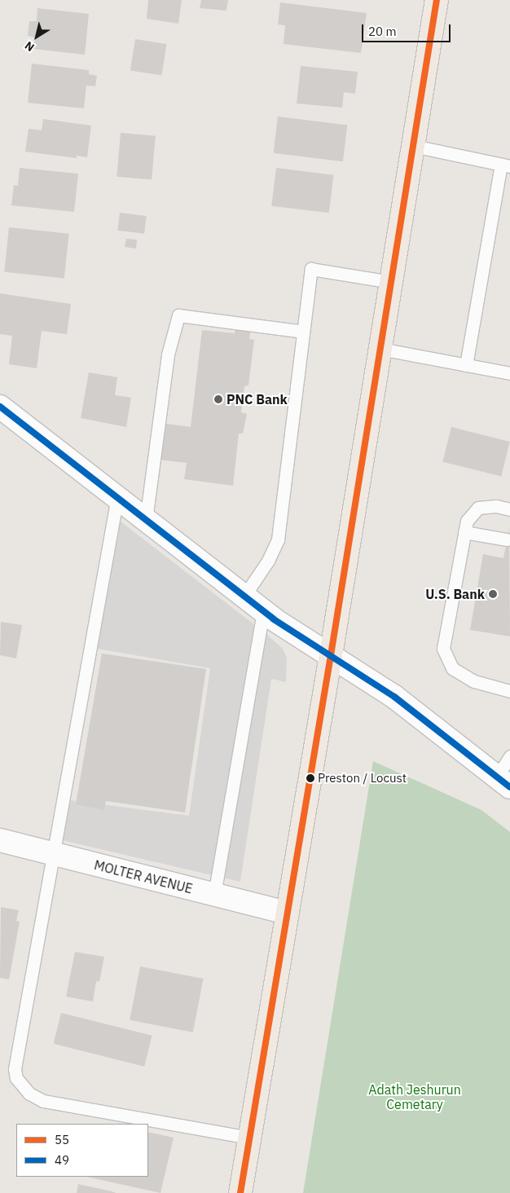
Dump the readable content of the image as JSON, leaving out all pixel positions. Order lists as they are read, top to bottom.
{
  "streets": {
    "street": ["MOLTER AVENUE"]
  },
  "parks": ["Adath Jeshurun Cemetary"],
  "places": ["PNC Bank", "U.S. Bank", "Preston / Locust"],
  "lines": ["transit line 55", "transit line 49"],
  "legend": ["55", "49"],
  "scale_bar": "20 m",
  "north": "bottom left"
}
